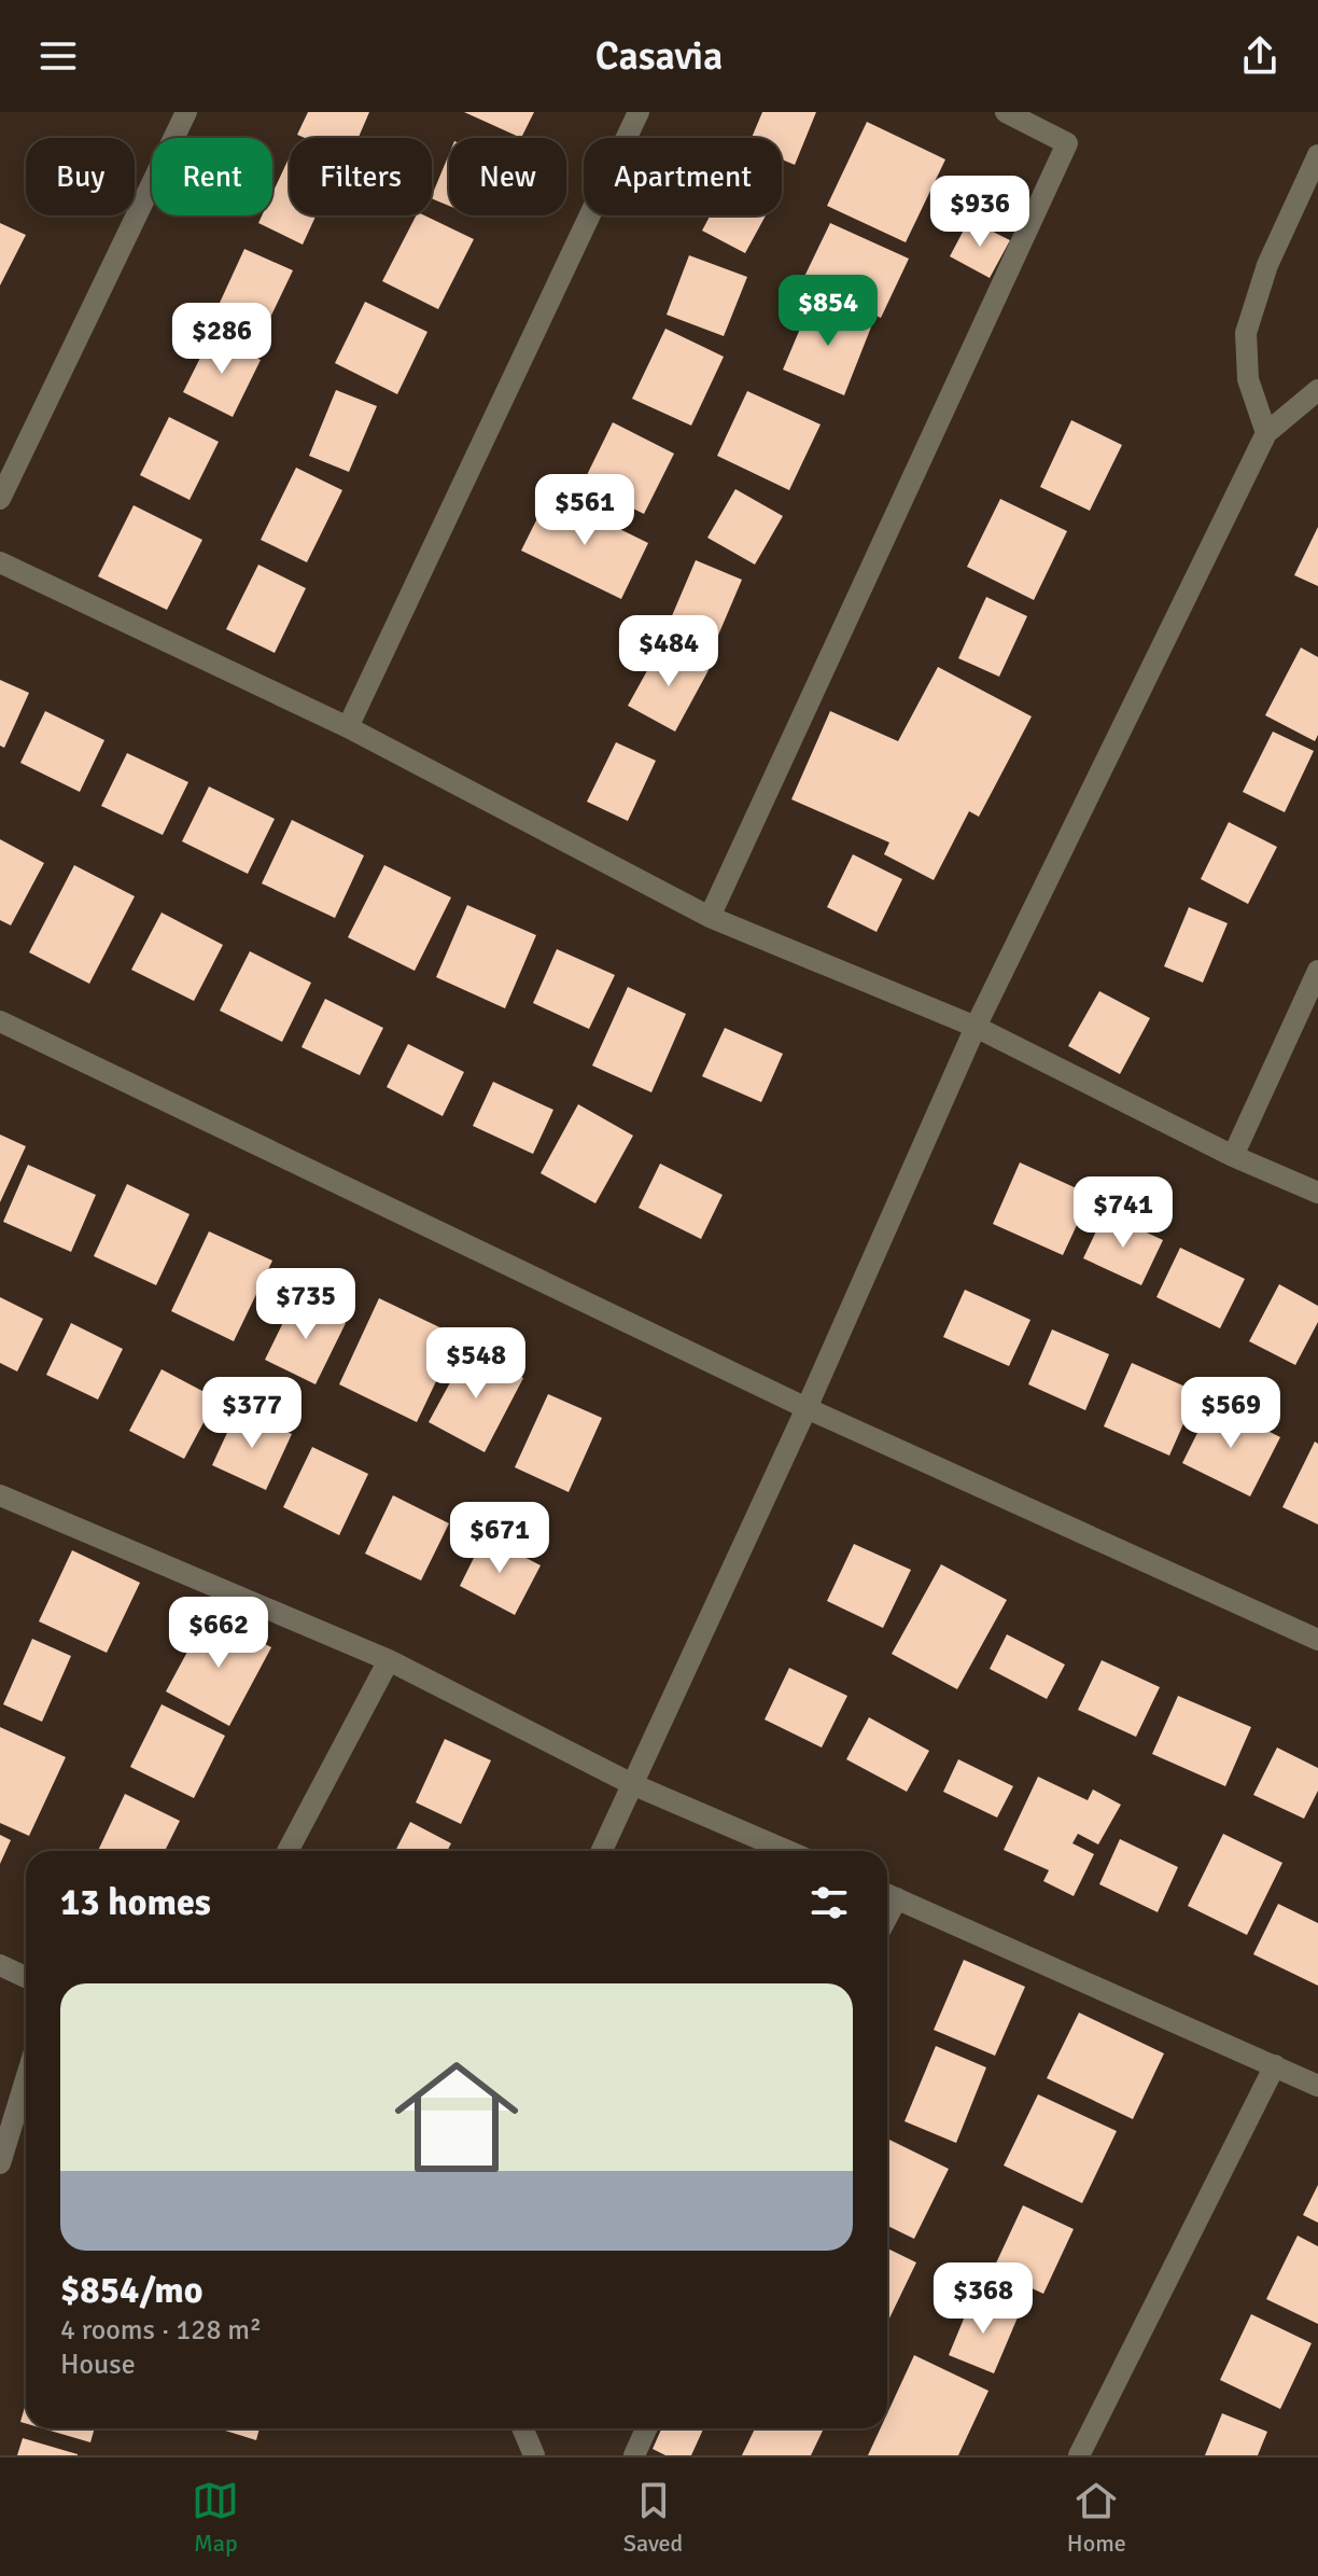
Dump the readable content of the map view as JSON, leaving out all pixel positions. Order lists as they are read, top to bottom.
{
  "page": {
    "header": "Casavia",
    "chip": [
      "Buy",
      "Rent",
      "Filters",
      "New",
      "Apartment"
    ],
    "price": [
      "$936",
      "$854",
      "$286",
      "$561",
      "$484",
      "$741",
      "$735",
      "$548",
      "$377",
      "$569",
      "$671",
      "$662",
      "$368"
    ],
    "heading": "13 homes",
    "list": [
      {
        "name": "$854/mo",
        "note": "4 rooms · 128 m² · House"
      }
    ],
    "tabs": ["Map", "Saved", "Home"]
  }
}
